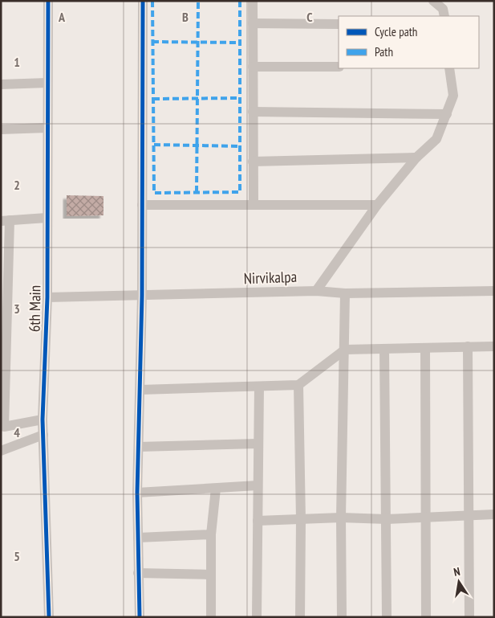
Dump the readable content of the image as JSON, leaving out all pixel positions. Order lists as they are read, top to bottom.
{
  "streets": {
    "street": ["Nirvikalpa", "6th Main"]
  },
  "crossings": [
    ["Nirvikalpa", "6th Main"]
  ],
  "legend": ["Cycle path", "Path"],
  "north": "top",
  "grid": {
    "columns": ["A", "B", "C"],
    "rows": [
      "1",
      "2",
      "3",
      "4",
      "5"
    ]
  }
}
